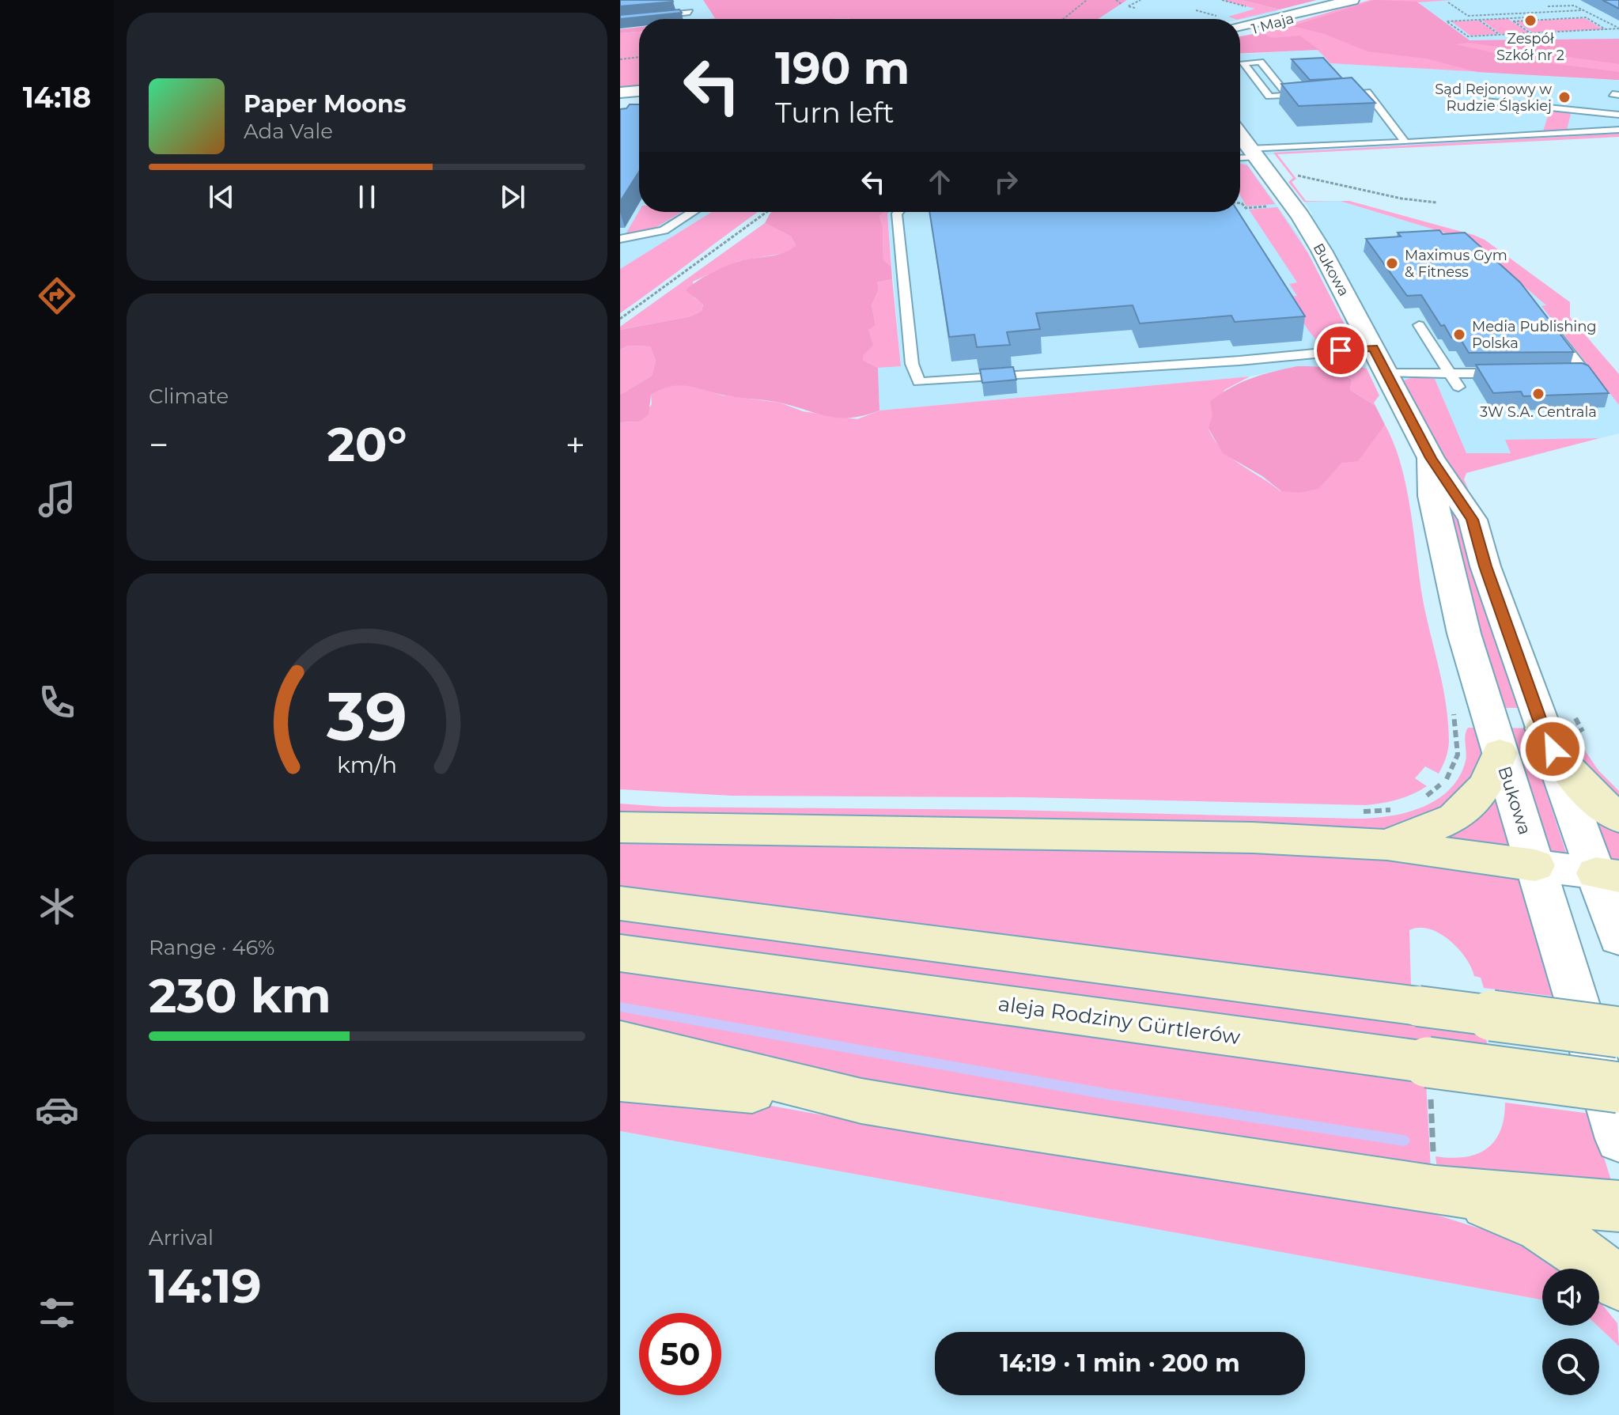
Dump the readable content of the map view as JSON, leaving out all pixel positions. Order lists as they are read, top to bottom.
{
  "streets": {
    "main road": ["aleja Rodziny Gürtlerów"],
    "street": ["1 Maja", "Bukowa"]
  },
  "places": [
    "Zespół Szkół nr 2",
    "Sąd Rejonowy w Rudzie Śląskiej",
    "Maximus Gym & Fitness",
    "Media Publishing Polska",
    "3W S.A. Centrala"
  ],
  "page": {
    "tabs": "14:18",
    "turn": ["190 m", "Turn left"],
    "song": ["Paper Moons", "Ada Vale"],
    "tile": [
      "Climate",
      ["Range · 46%", "230 km"],
      ["Arrival", "14:19"]
    ],
    "heat": ["−", "20°", "+"],
    "limit": "50",
    "trip": "14:19 · 1 min · 200 m",
    "gauge": ["39", "km/h"]
  }
}
